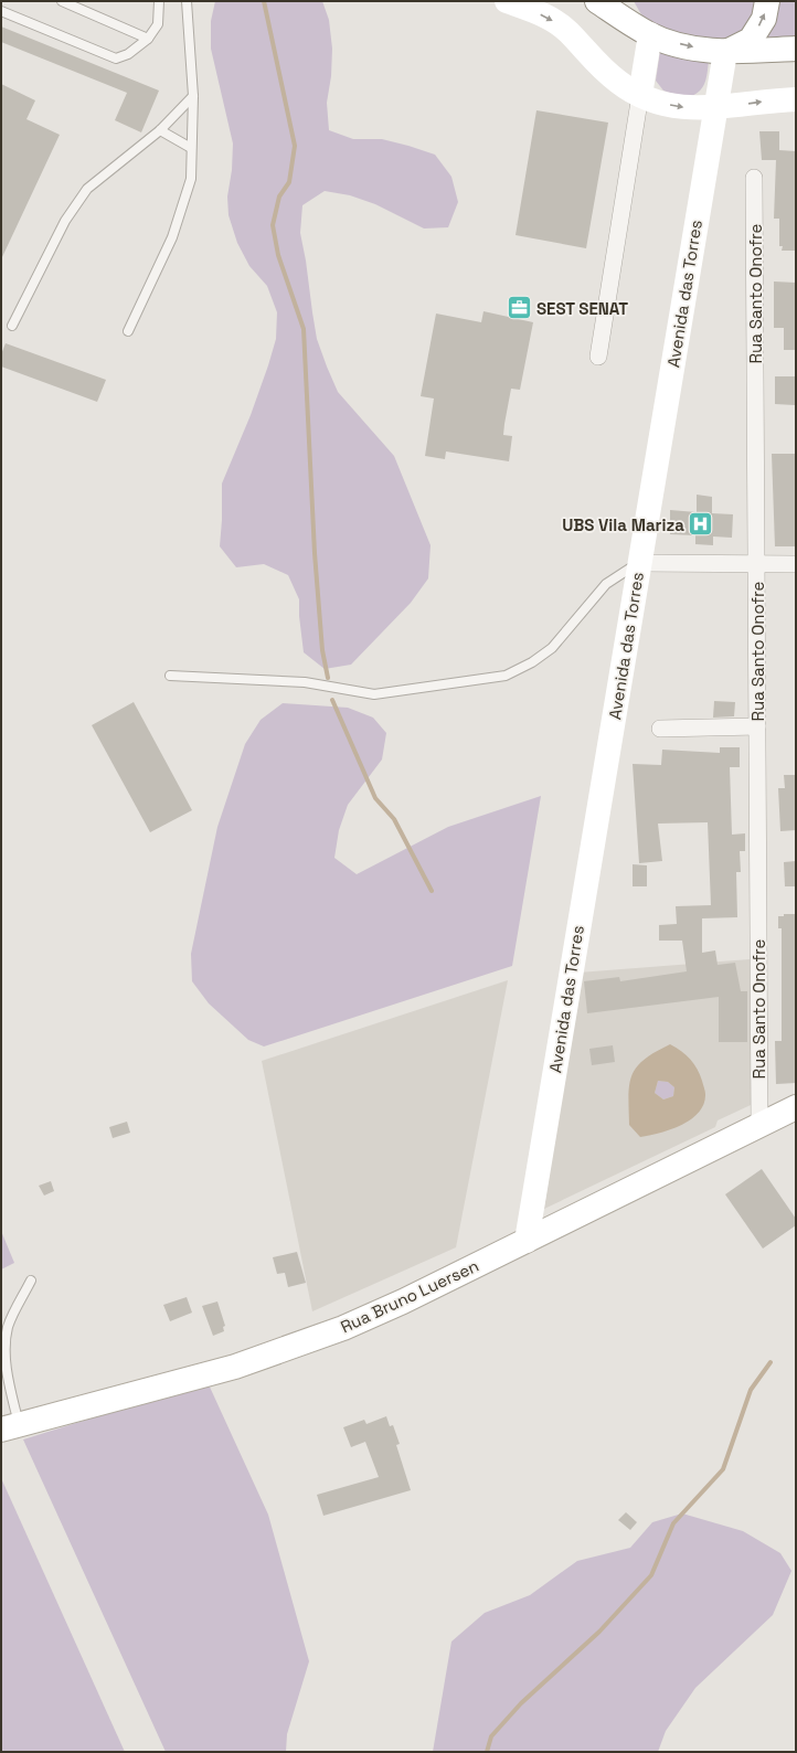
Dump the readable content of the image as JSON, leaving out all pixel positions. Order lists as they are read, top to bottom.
{
  "streets": {
    "main road": ["Avenida das Torres", "Rua Bruno Luersen"],
    "street": ["Rua Santo Onofre"]
  },
  "crossings": [
    ["Avenida das Torres", "Rua Bruno Luersen"],
    ["Rua Santo Onofre", "Rua Bruno Luersen"]
  ],
  "places": {
    "office": ["SEST SENAT"],
    "hospital": ["UBS Vila Mariza"]
  }
}
